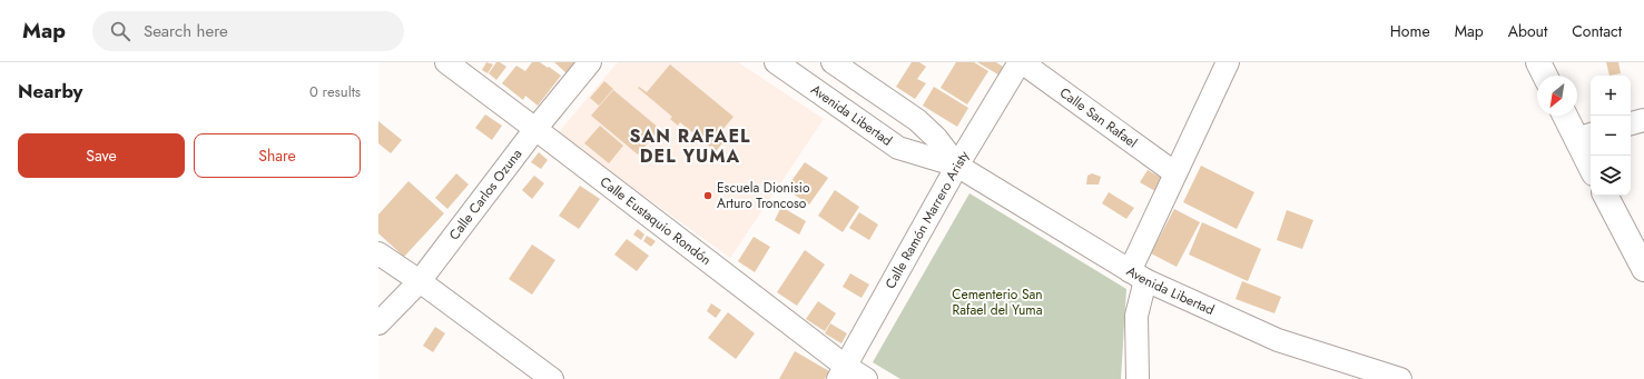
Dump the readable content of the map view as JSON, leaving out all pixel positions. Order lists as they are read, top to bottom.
{
  "streets": {
    "street": [
      "Avenida Libertad",
      "Calle San Rafael",
      "Calle Carlos Ozuna",
      "Calle Ramón Marrero Aristy",
      "Calle Eustaquio Rondón"
    ]
  },
  "crossings": [
    ["Avenida Libertad", "Calle Ramón Marrero Aristy"],
    ["Calle San Rafael", "Calle Ramón Marrero Aristy"],
    ["Calle Carlos Ozuna", "Calle Eustaquio Rondón"],
    ["Calle Ramón Marrero Aristy", "Calle Eustaquio Rondón"]
  ],
  "districts": ["SAN RAFAEL DEL YUMA"],
  "parks": ["Cementerio San Rafael del Yuma"],
  "places": ["Escuela Dionisio Arturo Troncoso"],
  "north": "bottom left",
  "page": {
    "header": "Map",
    "search": "Search here",
    "nav": [
      "Home",
      "Map",
      "About",
      "Contact"
    ],
    "heading": ["Nearby", "0 results"],
    "map_buttons": ["+", "−"],
    "buttons": ["Save", "Share"]
  }
}
